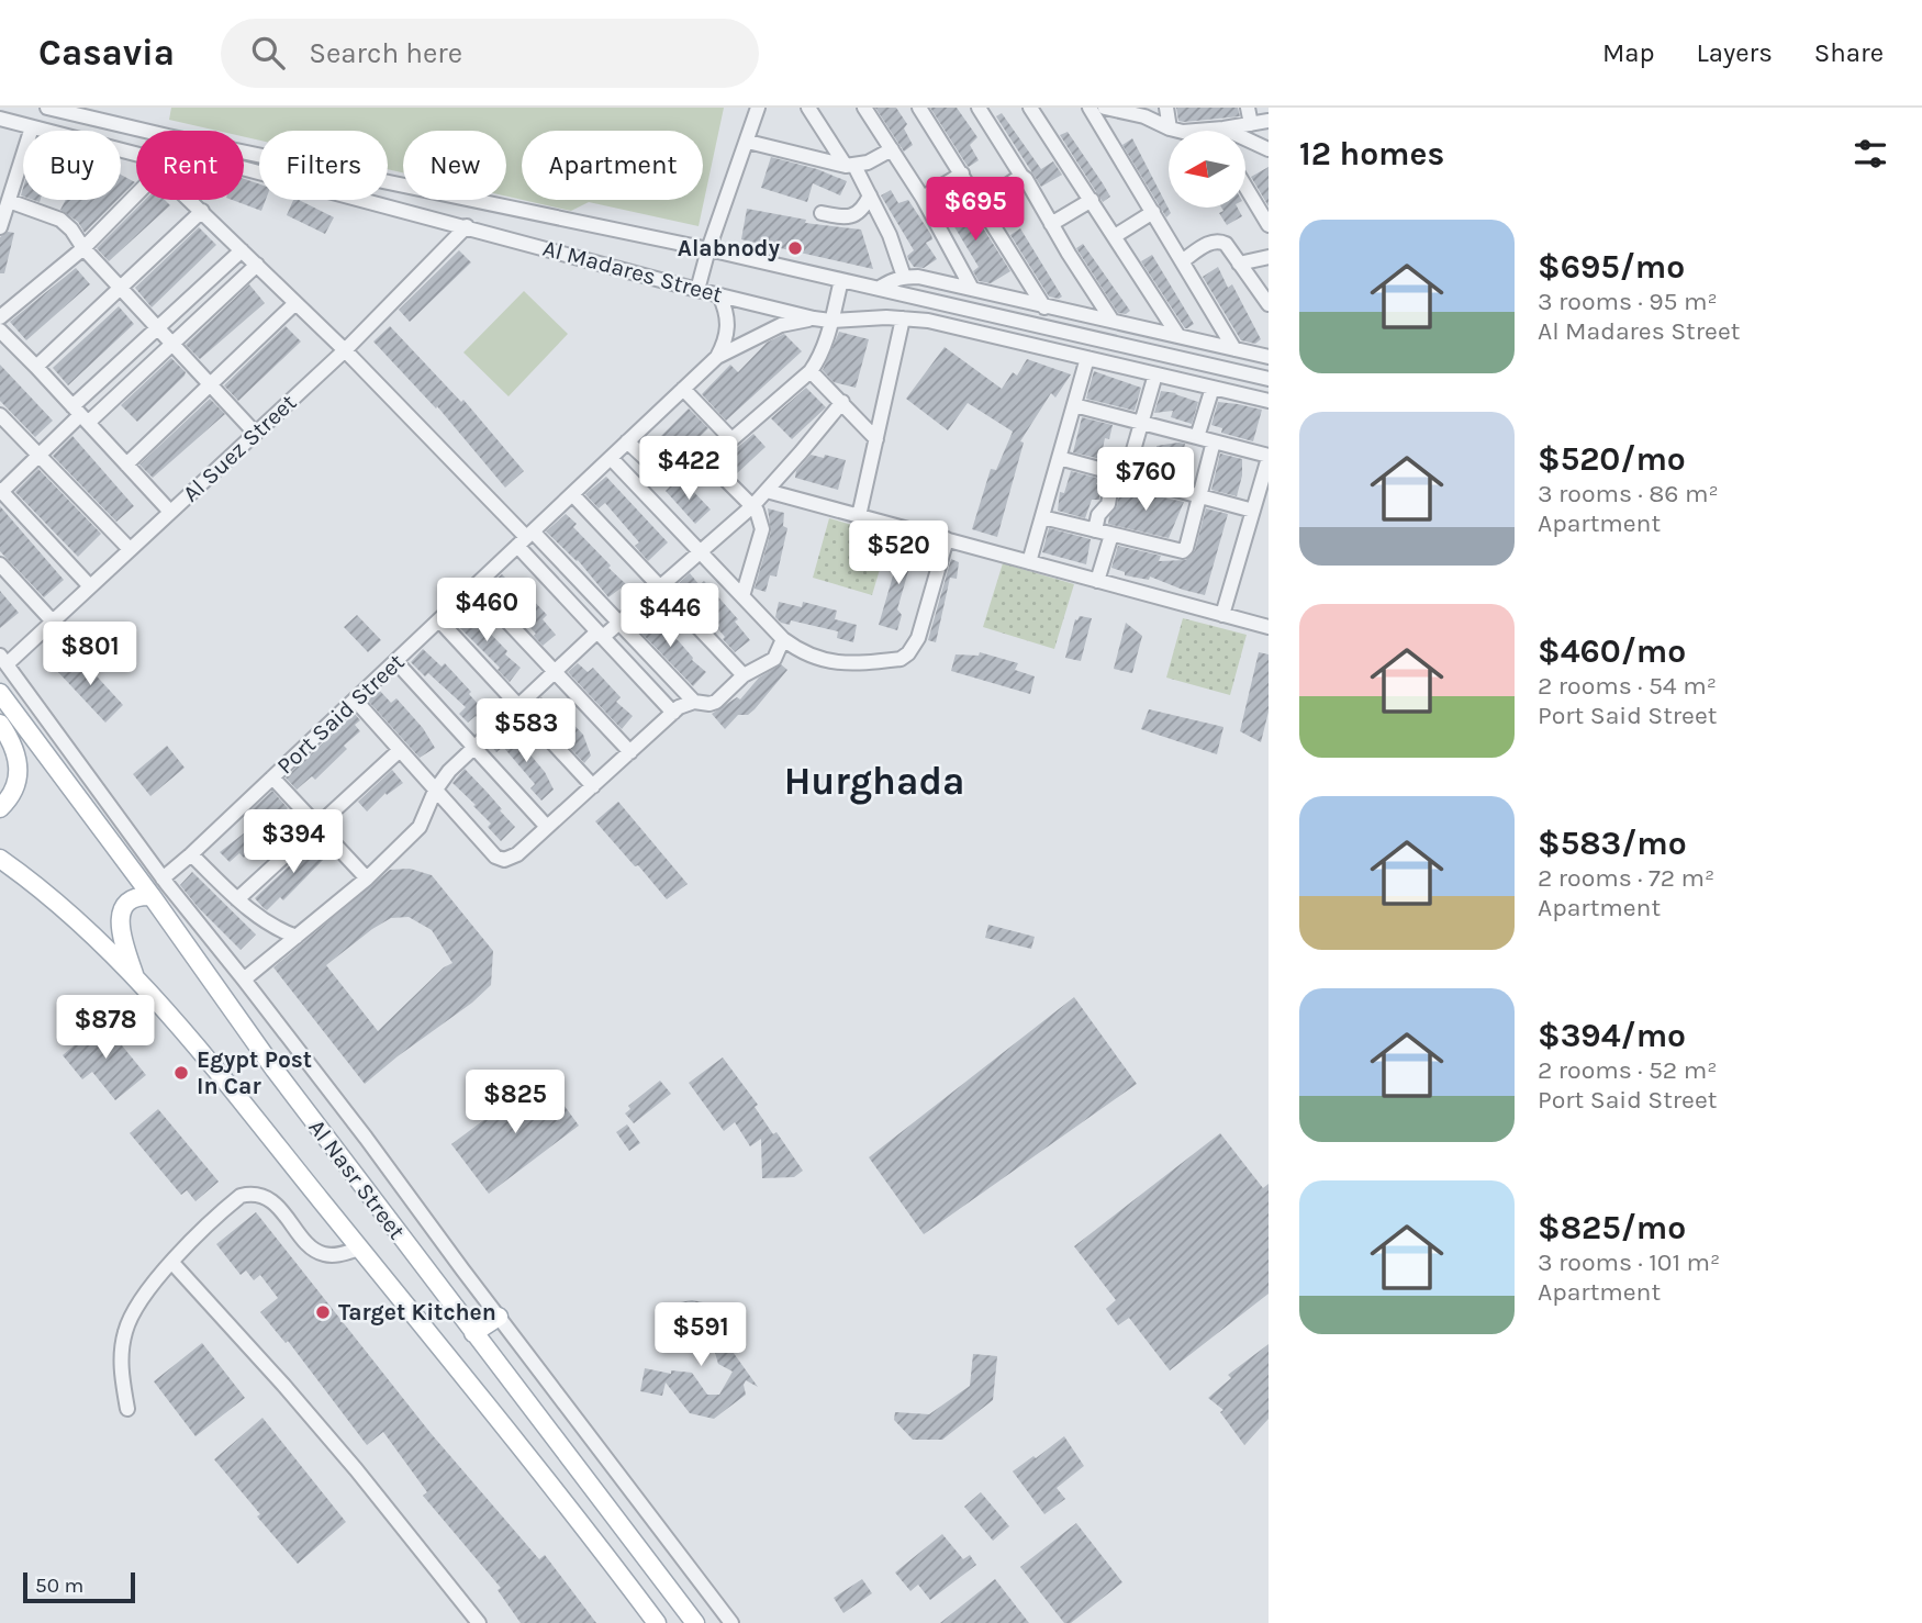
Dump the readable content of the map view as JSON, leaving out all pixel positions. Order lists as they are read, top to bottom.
{
  "streets": {
    "main road": ["Al Nasr Street"],
    "street": ["Al Madares Street", "Al Suez Street", "Port Said Street"]
  },
  "crossings": [
    ["Al Madares Street", "Al Suez Street"],
    ["Al Madares Street", "Port Said Street"]
  ],
  "districts": ["Hurghada"],
  "places": ["Alabnody", "Egypt Post In Car", "Target Kitchen"],
  "scale_bar": "50 m",
  "north": "left",
  "page": {
    "header": "Casavia",
    "search": "Search here",
    "nav": ["Map", "Layers", "Share"],
    "heading": "12 homes",
    "chip": [
      "Buy",
      "Rent",
      "Filters",
      "New",
      "Apartment"
    ],
    "price": [
      "$695",
      "$422",
      "$760",
      "$520",
      "$460",
      "$446",
      "$801",
      "$583",
      "$394",
      "$878",
      "$825",
      "$591"
    ],
    "list": [
      {
        "name": "$695/mo",
        "note": "3 rooms · 95 m² · Al Madares Street"
      },
      {
        "name": "$520/mo",
        "note": "3 rooms · 86 m² · Apartment"
      },
      {
        "name": "$460/mo",
        "note": "2 rooms · 54 m² · Port Said Street"
      },
      {
        "name": "$583/mo",
        "note": "2 rooms · 72 m² · Apartment"
      },
      {
        "name": "$394/mo",
        "note": "2 rooms · 52 m² · Port Said Street"
      },
      {
        "name": "$825/mo",
        "note": "3 rooms · 101 m² · Apartment"
      }
    ],
    "scale": "50 m"
  }
}
